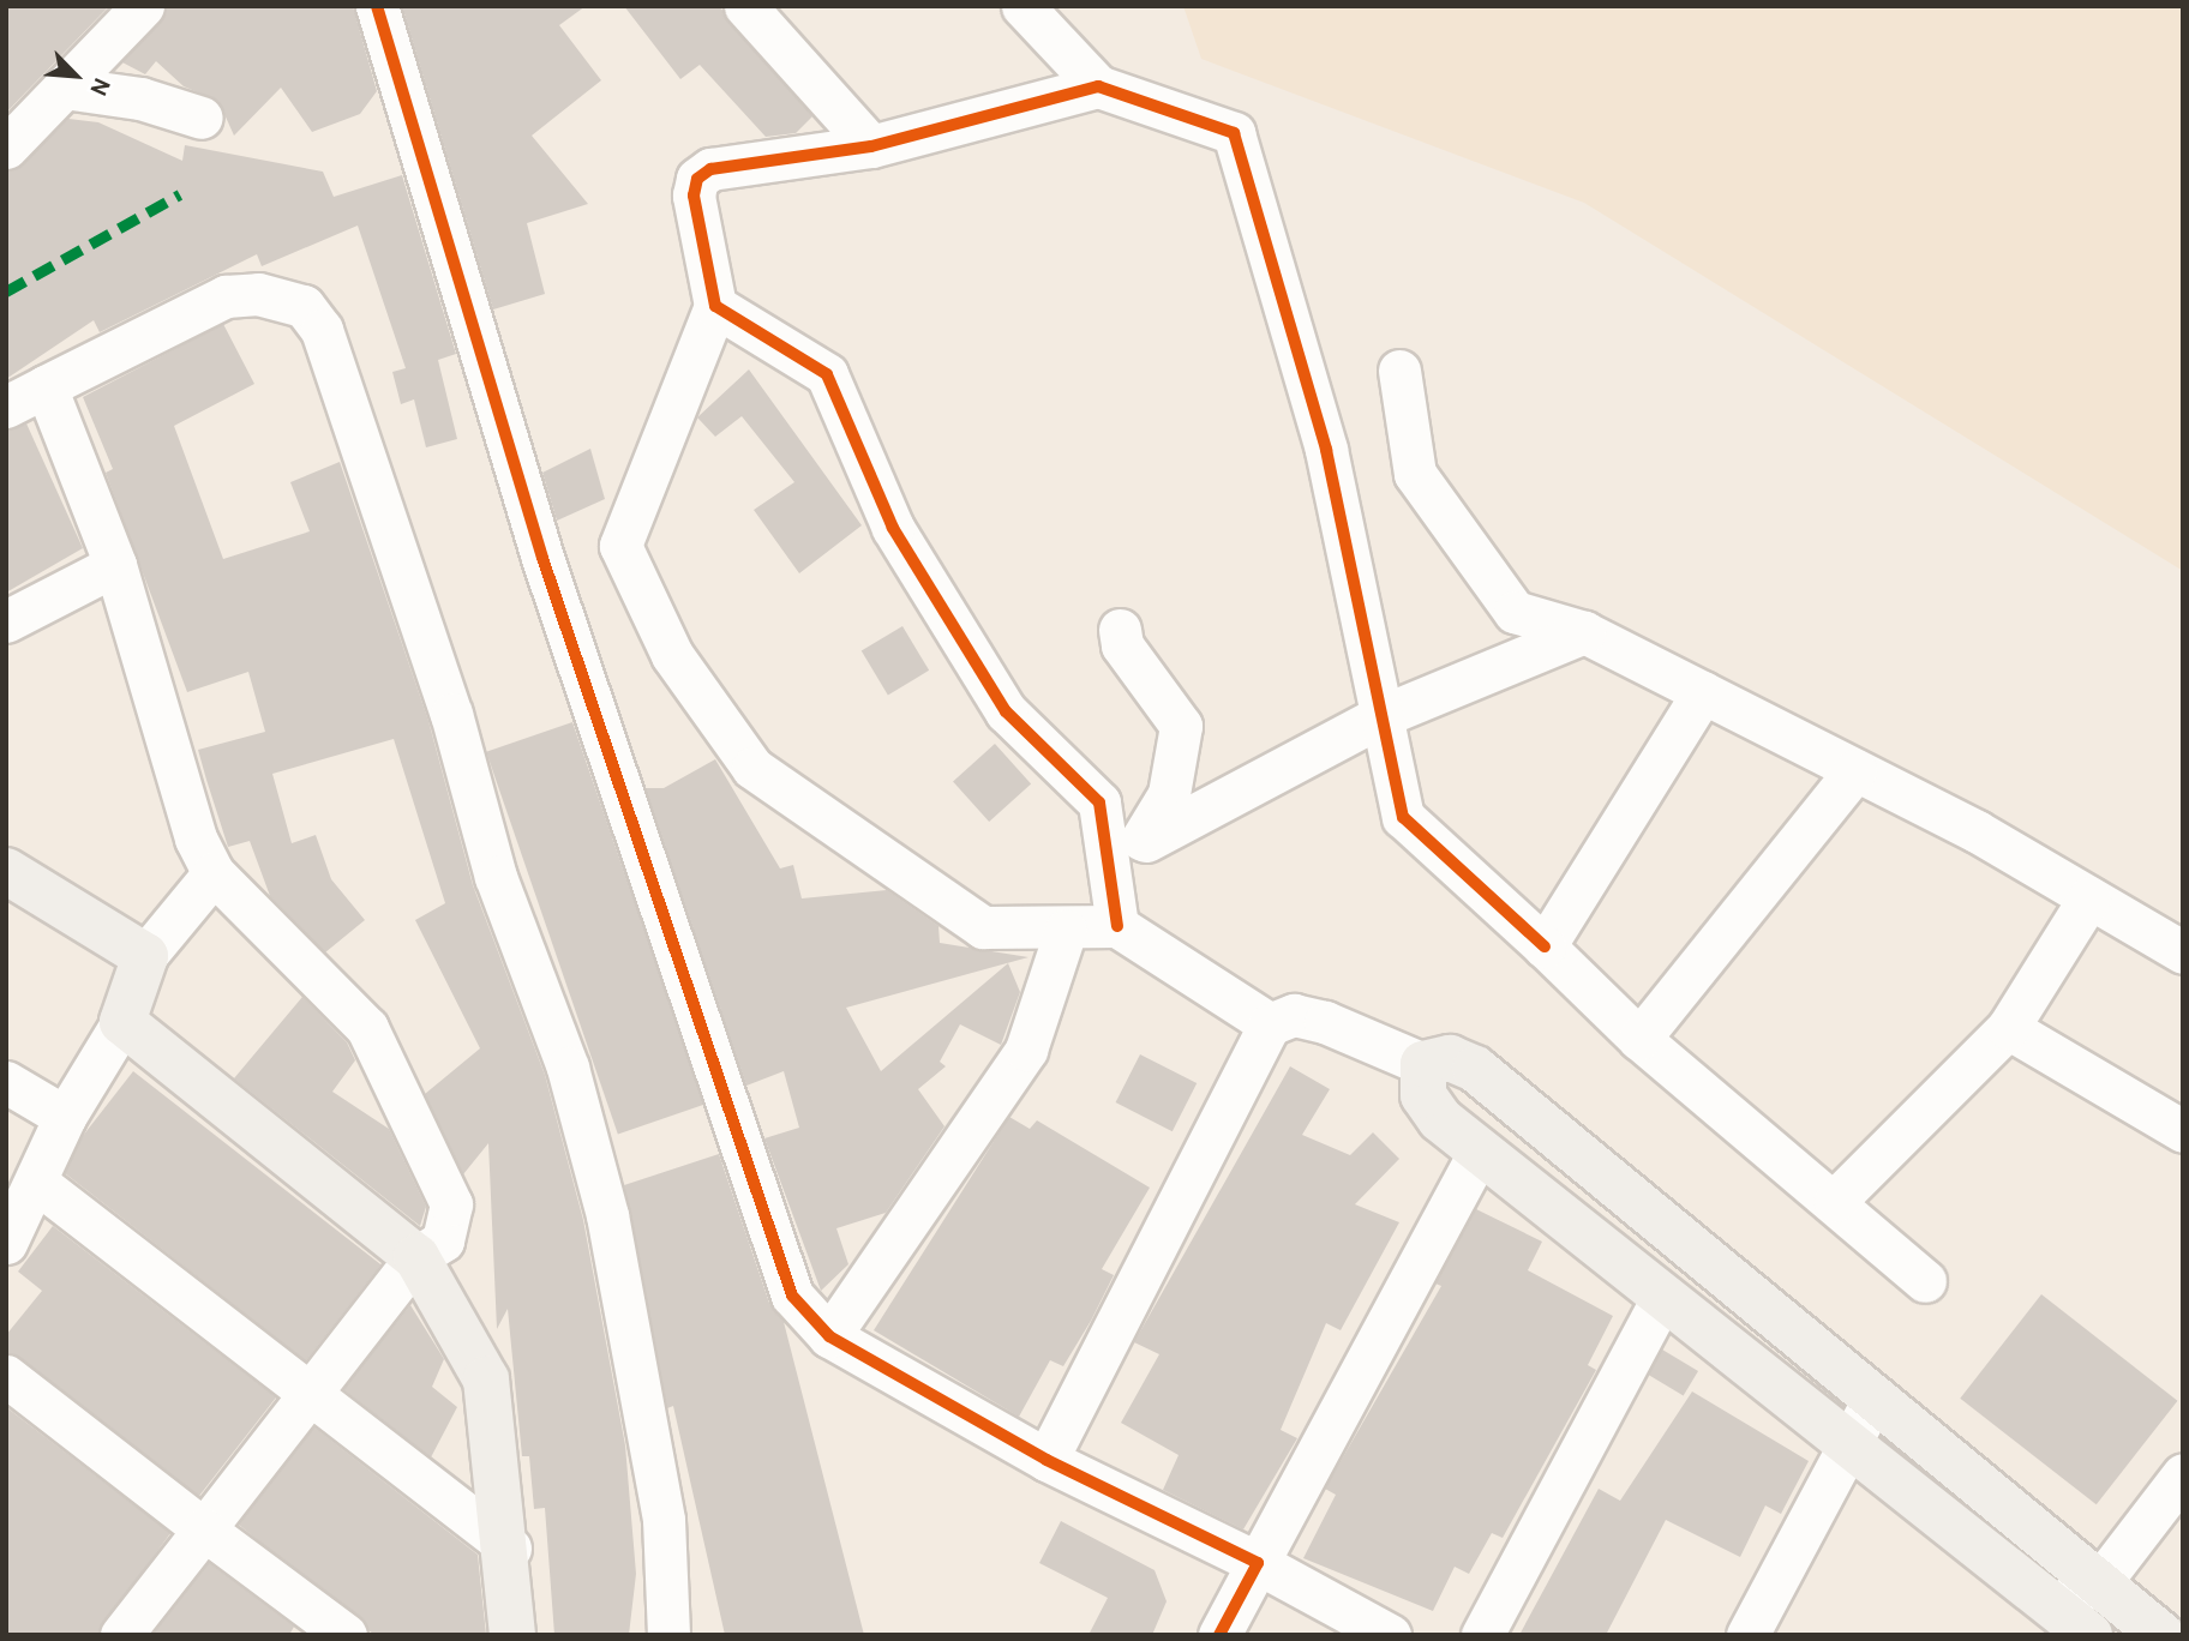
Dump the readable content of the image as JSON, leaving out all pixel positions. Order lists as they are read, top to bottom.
{
  "north": "bottom right"
}
